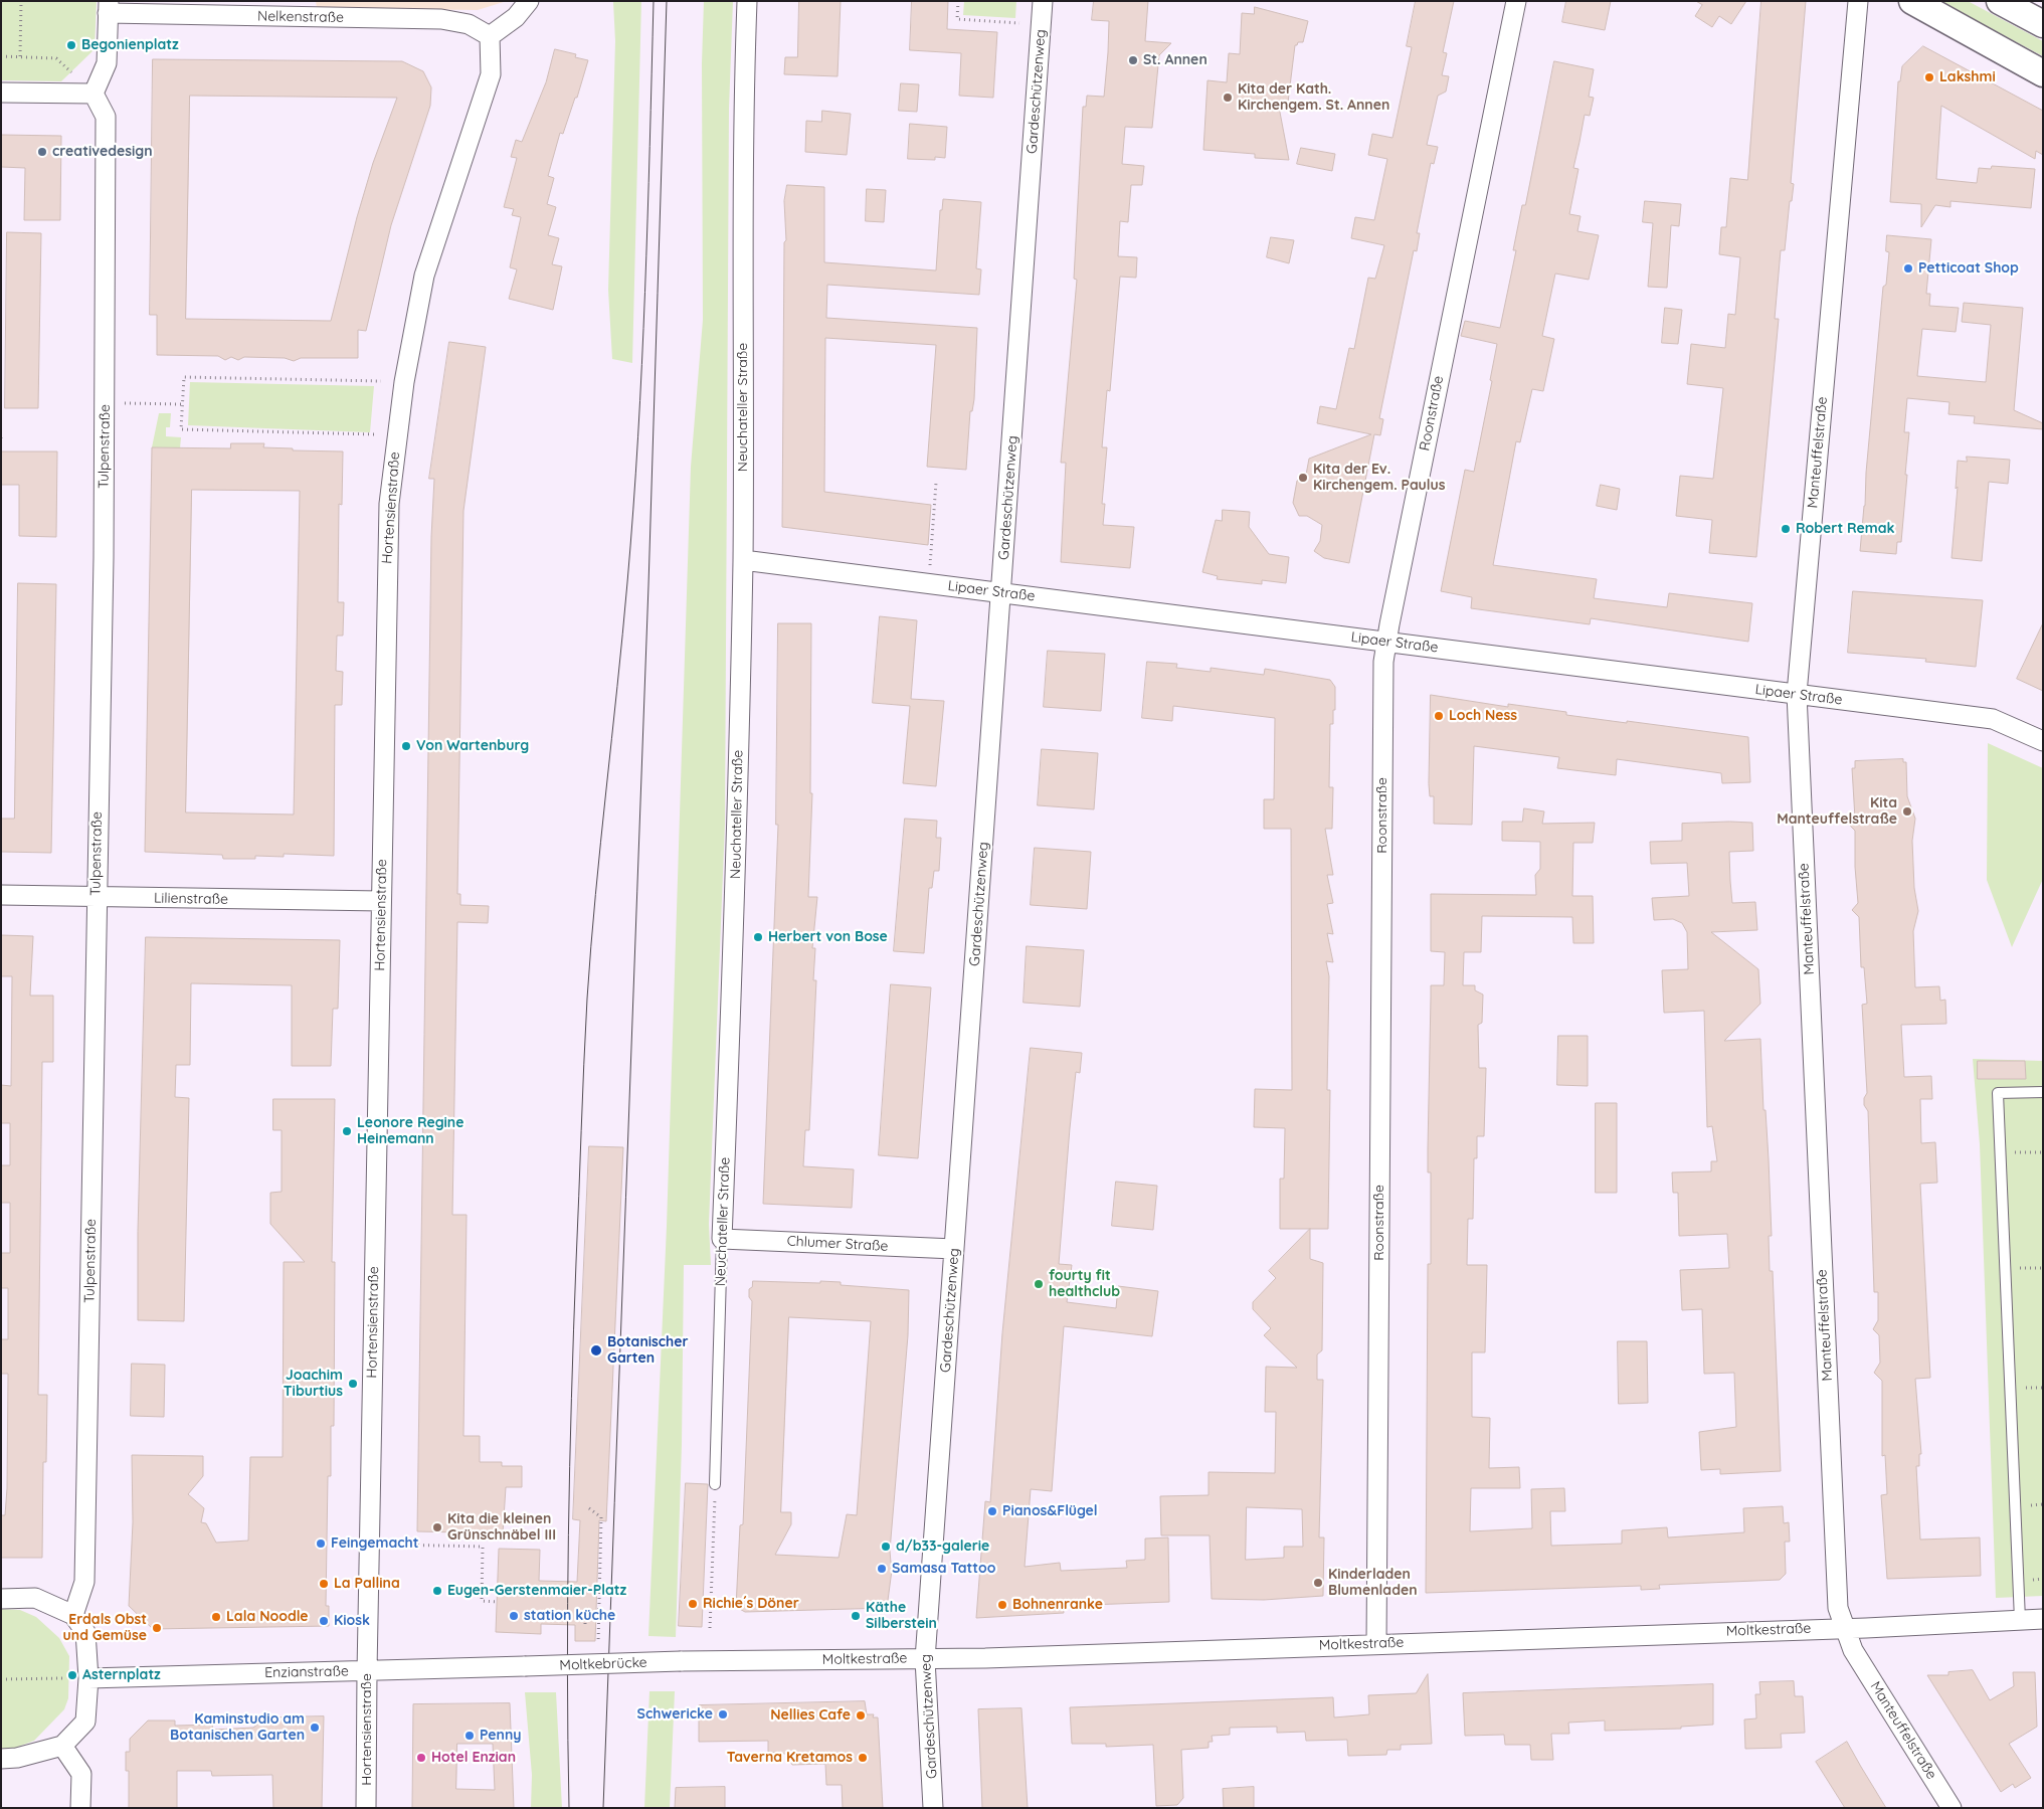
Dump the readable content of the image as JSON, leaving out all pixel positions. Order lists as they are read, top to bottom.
{
  "streets": {
    "street": [
      "Nelkenstraße",
      "Gardeschützenweg",
      "Neuchateller Straße",
      "Roonstraße",
      "Tulpenstraße",
      "Manteuffelstraße",
      "Hortensienstraße",
      "Lipaer Straße",
      "Lilienstraße",
      "Chlumer Straße",
      "Moltkestraße",
      "Moltkebrücke",
      "Enzianstraße"
    ]
  },
  "crossings": [
    ["Nelkenstraße", "Hortensienstraße"],
    ["Gardeschützenweg", "Lipaer Straße"],
    ["Gardeschützenweg", "Chlumer Straße"],
    ["Gardeschützenweg", "Moltkestraße"],
    ["Neuchateller Straße", "Lipaer Straße"],
    ["Neuchateller Straße", "Chlumer Straße"],
    ["Roonstraße", "Lipaer Straße"],
    ["Roonstraße", "Moltkestraße"],
    ["Tulpenstraße", "Lilienstraße"],
    ["Manteuffelstraße", "Lipaer Straße"],
    ["Manteuffelstraße", "Moltkestraße"],
    ["Hortensienstraße", "Lilienstraße"],
    ["Hortensienstraße", "Enzianstraße"],
    ["Moltkestraße", "Moltkebrücke"],
    ["Moltkebrücke", "Enzianstraße"]
  ],
  "places": [
    "Begonienplatz",
    "St. Annen",
    "Lakshmi",
    "Kita der Kath. Kirchengem. St. Annen",
    "creativedesign",
    "Petticoat Shop",
    "Kita der Ev. Kirchengem. Paulus",
    "Robert Remak",
    "Loch Ness",
    "Von Wartenburg",
    "Kita Manteuffelstraße",
    "Herbert von Bose",
    "Leonore Regine Heinemann",
    "fourty fit healthclub",
    "Botanischer Garten",
    "Joachim Tiburtius",
    "Pianos&Flügel",
    "Kita die kleinen Grünschnäbel III",
    "Feingemacht",
    "d/b33-galerie",
    "Samasa Tattoo",
    "Kinderladen Blumenladen",
    "La Pallina",
    "Eugen-Gerstenmaier-Platz",
    "Richie´s Döner",
    "Bohnenranke",
    "station küche",
    "Käthe Silberstein",
    "Lala Noodle",
    "Kiosk",
    "Erdals Obst und Gemüse",
    "Asternplatz",
    "Schwericke",
    "Nellies Cafe",
    "Kaminstudio am Botanischen Garten",
    "Penny",
    "Hotel Enzian",
    "Taverna Kretamos"
  ]
}
